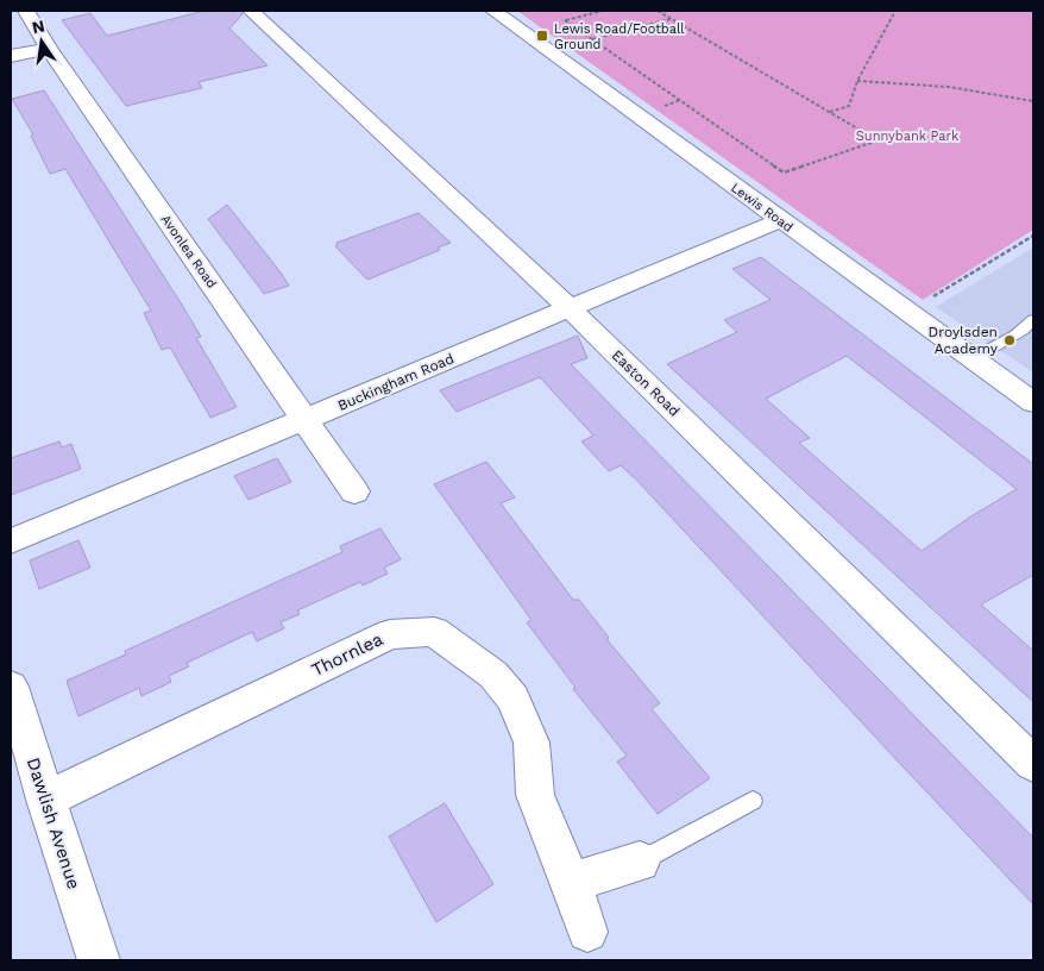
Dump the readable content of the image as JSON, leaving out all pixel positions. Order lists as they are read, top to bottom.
{
  "streets": {
    "street": [
      "Lewis Road",
      "Avonlea Road",
      "Buckingham Road",
      "Easton Road",
      "Thornlea",
      "Dawlish Avenue"
    ]
  },
  "crossings": [
    ["Lewis Road", "Buckingham Road"],
    ["Avonlea Road", "Buckingham Road"],
    ["Buckingham Road", "Easton Road"],
    ["Thornlea", "Dawlish Avenue"]
  ],
  "parks": ["Sunnybank Park"],
  "places": {
    "transit": ["Lewis Road/Football Ground"],
    "other": ["Droylsden Academy"]
  },
  "north": "top"
}
